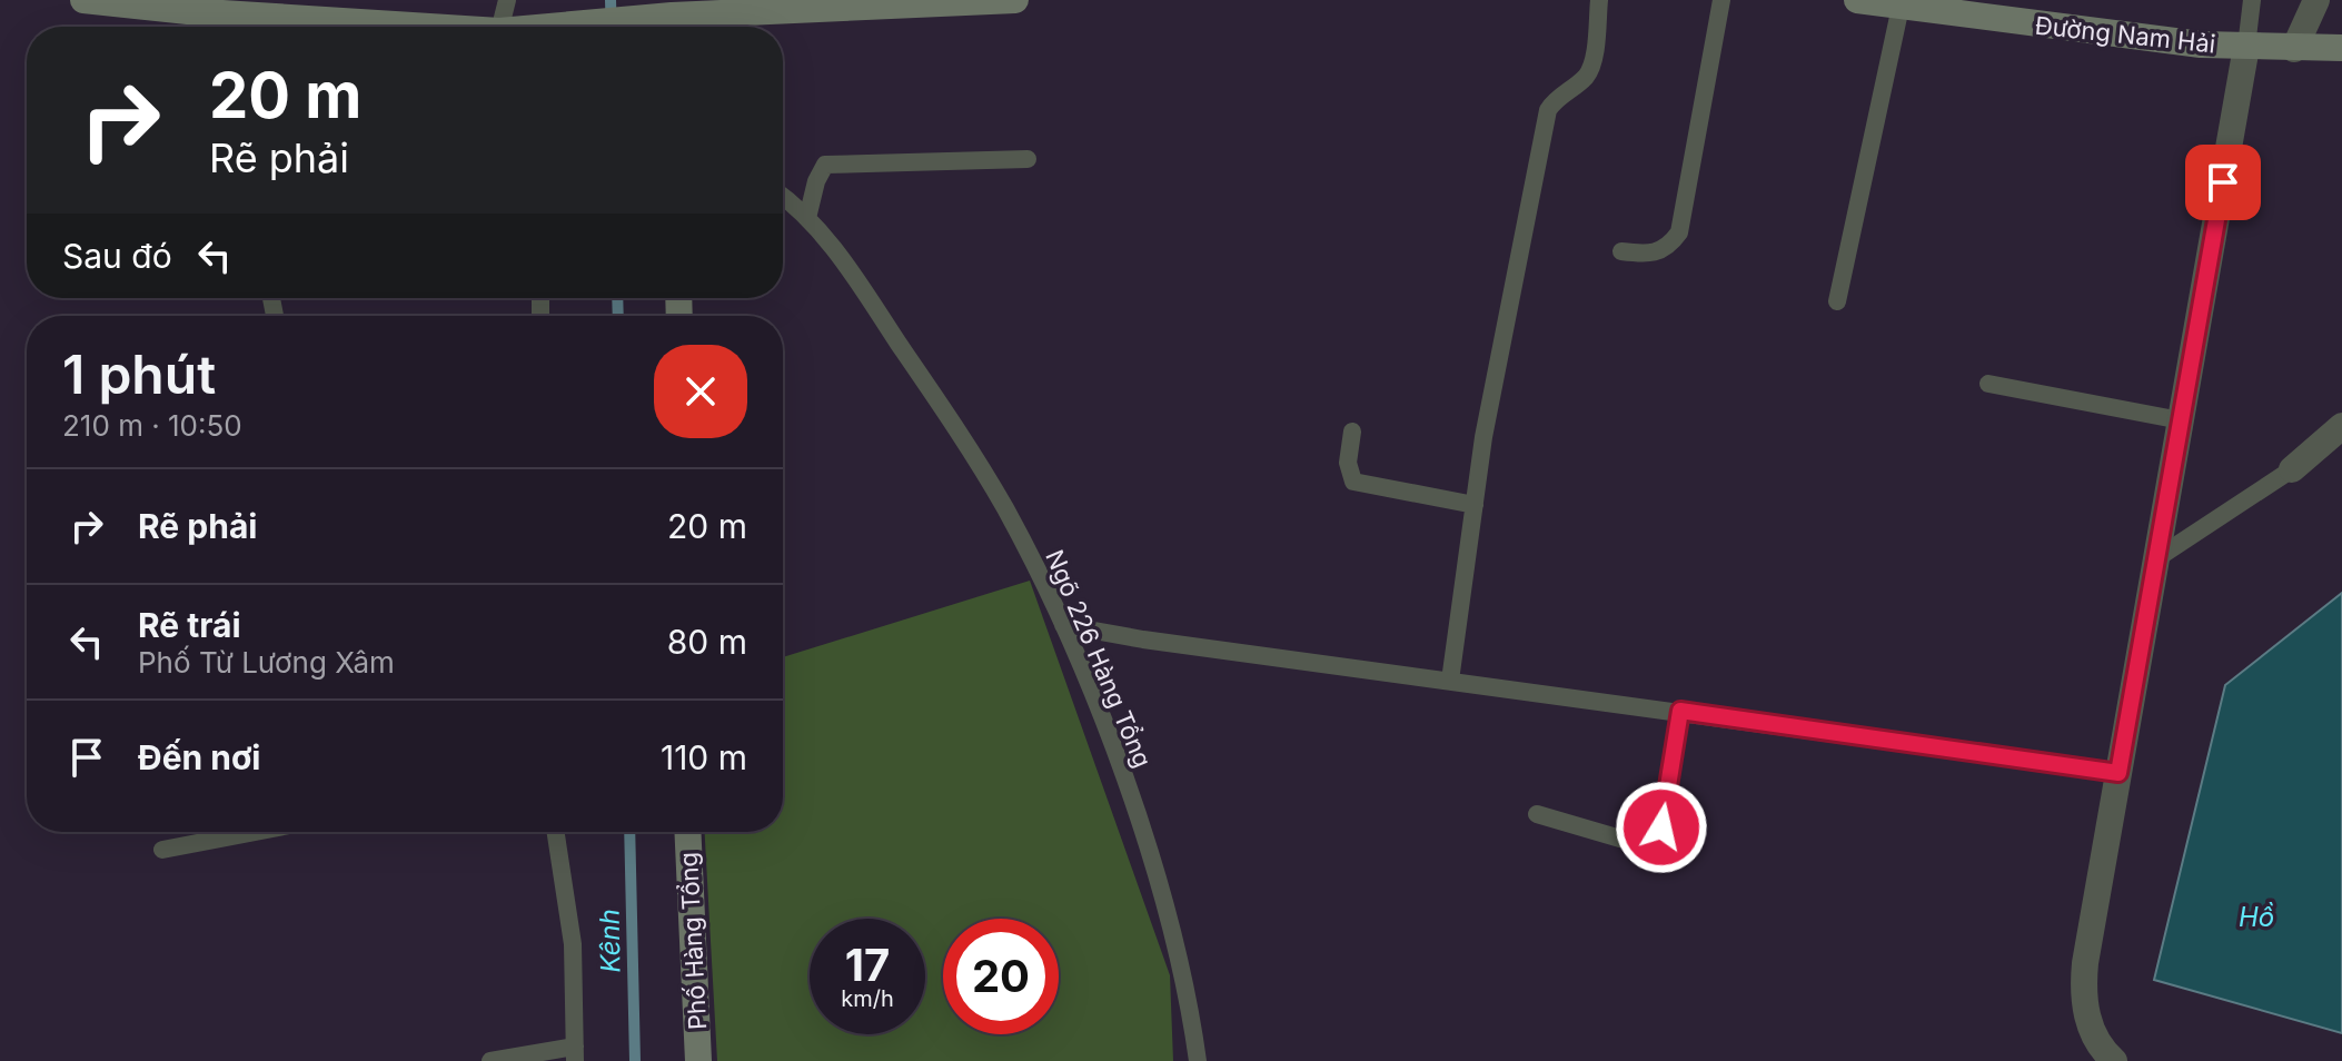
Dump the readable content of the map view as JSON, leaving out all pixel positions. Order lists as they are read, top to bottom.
{
  "streets": {
    "main road": ["Đường Nam Hải", "Phố Hàng Tổng"],
    "lane": ["Ngõ 226 Hàng Tổng"]
  },
  "water": ["Hồ", "Kênh"],
  "page": {
    "turn": ["20 m", "Rẽ phải"],
    "then": "Sau đó",
    "heading": ["1 phút", "210 m · 10:50"],
    "list": [
      {
        "name": "Rẽ phải",
        "value": "20 m"
      },
      {
        "name": "Rẽ trái",
        "note": "Phố Từ Lương Xâm",
        "value": "80 m"
      },
      {
        "name": "Đến nơi",
        "value": "110 m"
      }
    ],
    "speed": "17 km/h",
    "limit": "20"
  }
}
